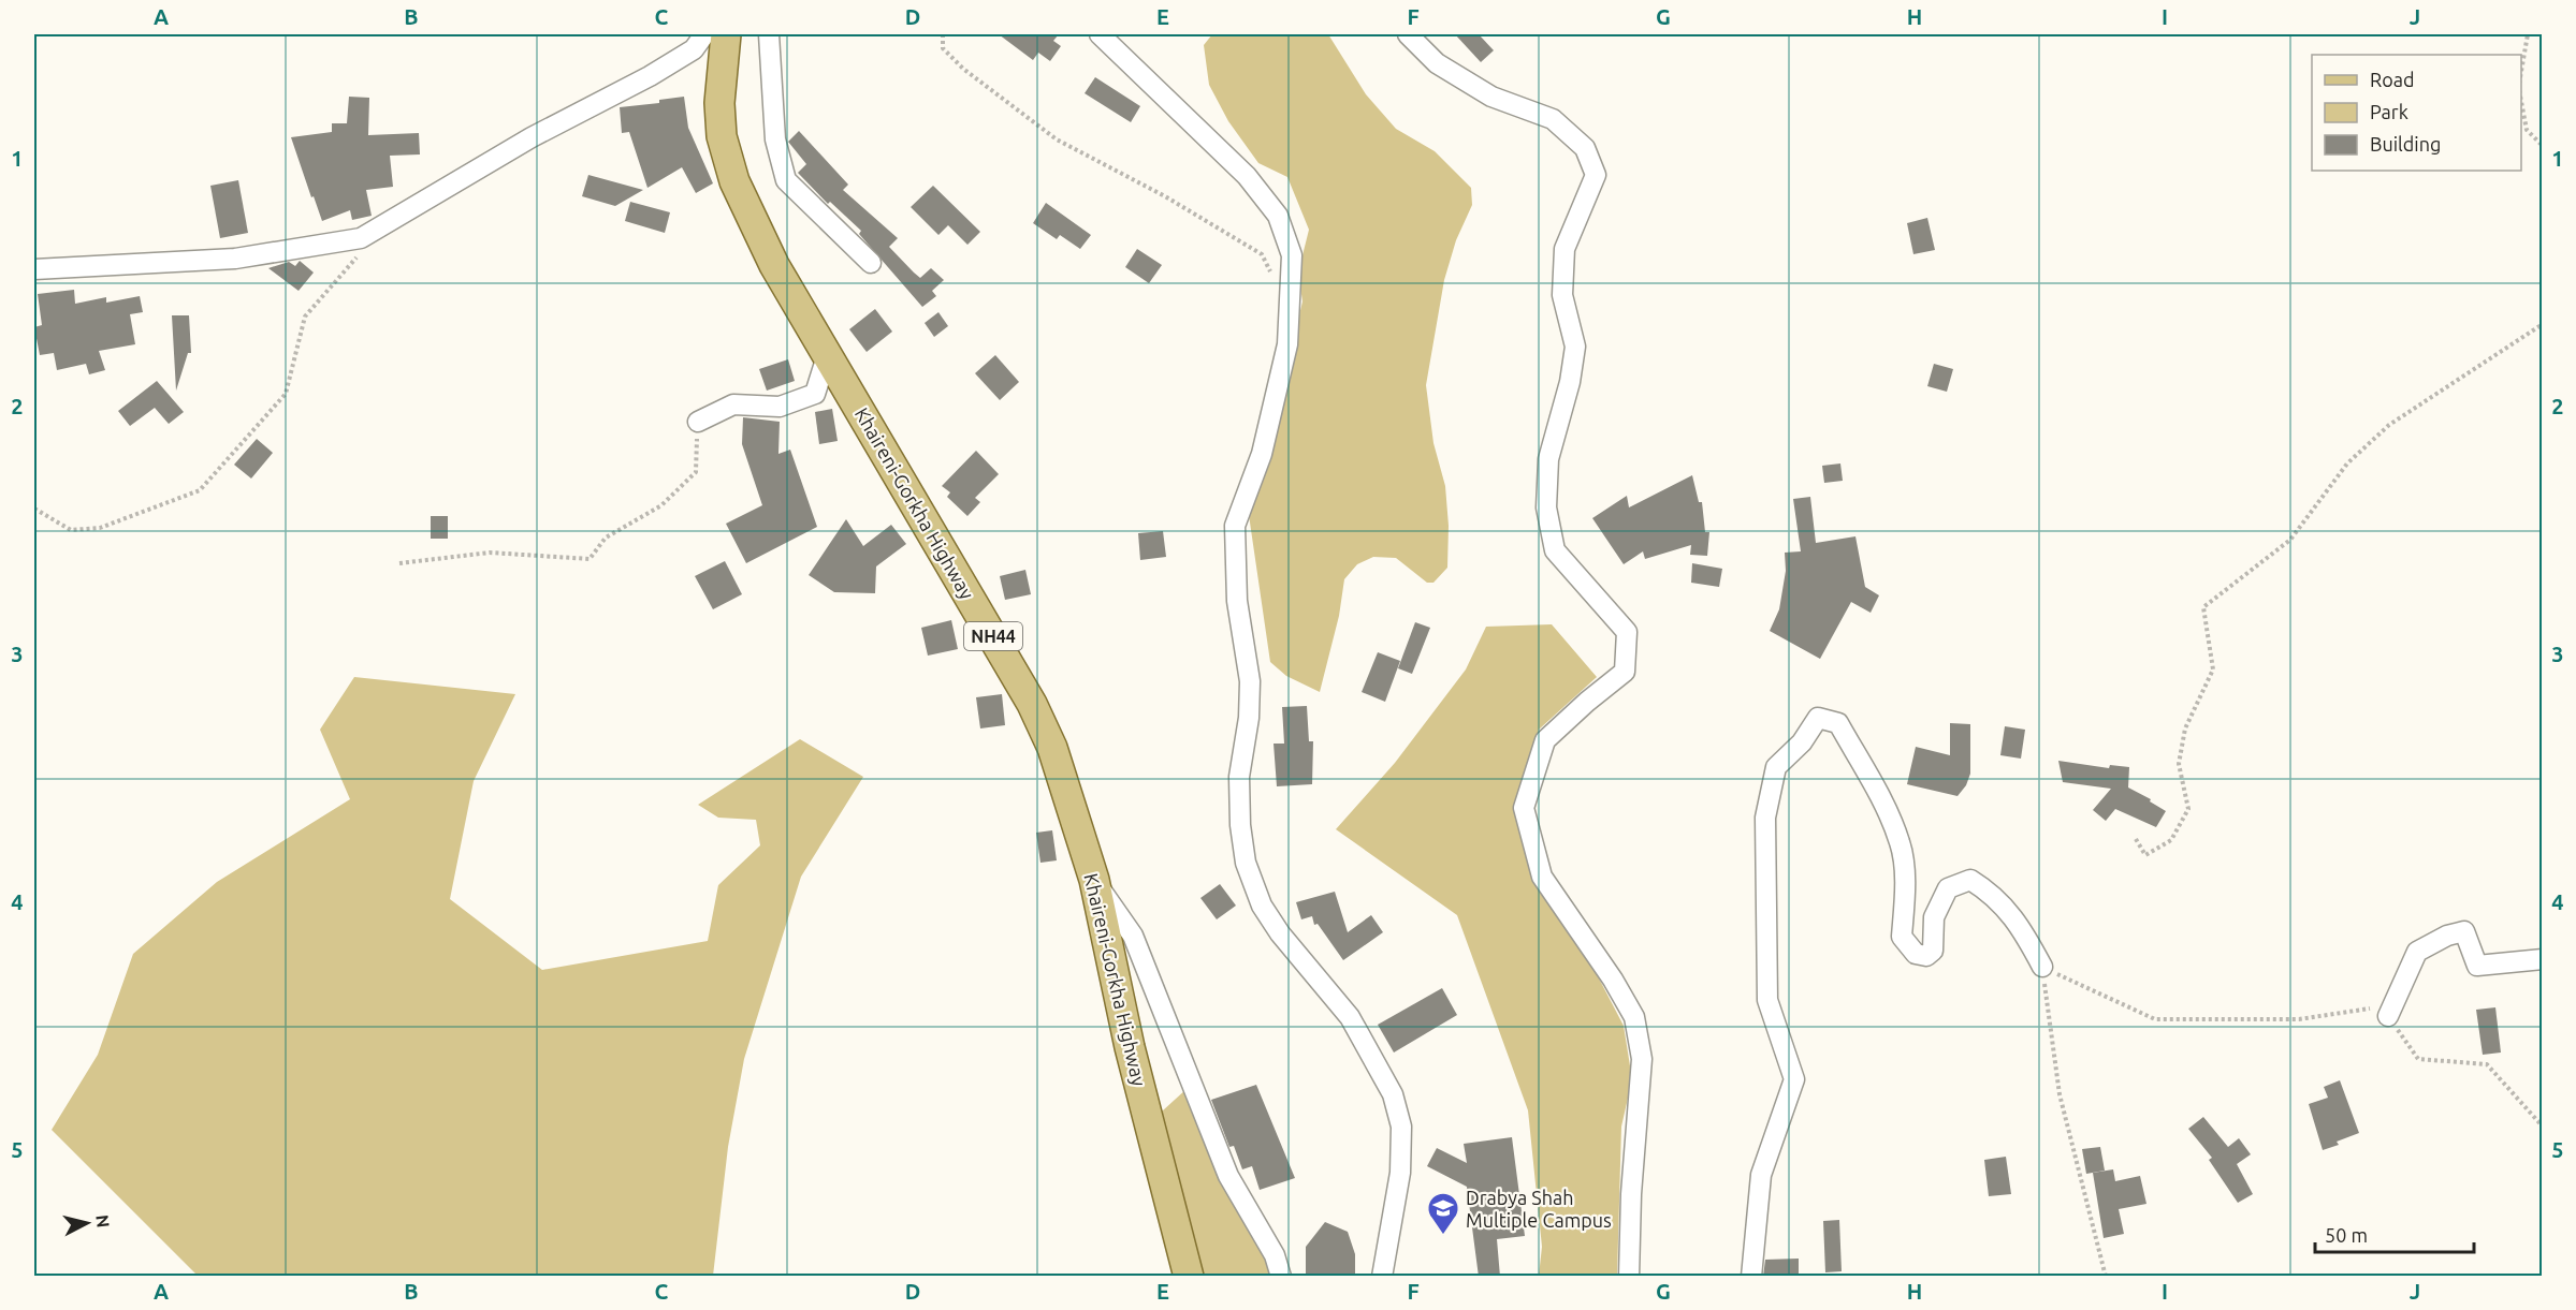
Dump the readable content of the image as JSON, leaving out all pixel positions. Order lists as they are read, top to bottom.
{
  "streets": {
    "main road": ["Khaireni-Gorkha Highway", "NH44"]
  },
  "places": {
    "school or university": ["Drabya Shah Multiple Campus"]
  },
  "legend": ["Road", "Park", "Building"],
  "scale_bar": "50 m",
  "north": "right",
  "grid": {
    "columns": [
      "A",
      "B",
      "C",
      "D",
      "E",
      "F",
      "G",
      "H",
      "I",
      "J"
    ],
    "rows": [
      "1",
      "2",
      "3",
      "4",
      "5"
    ]
  }
}
